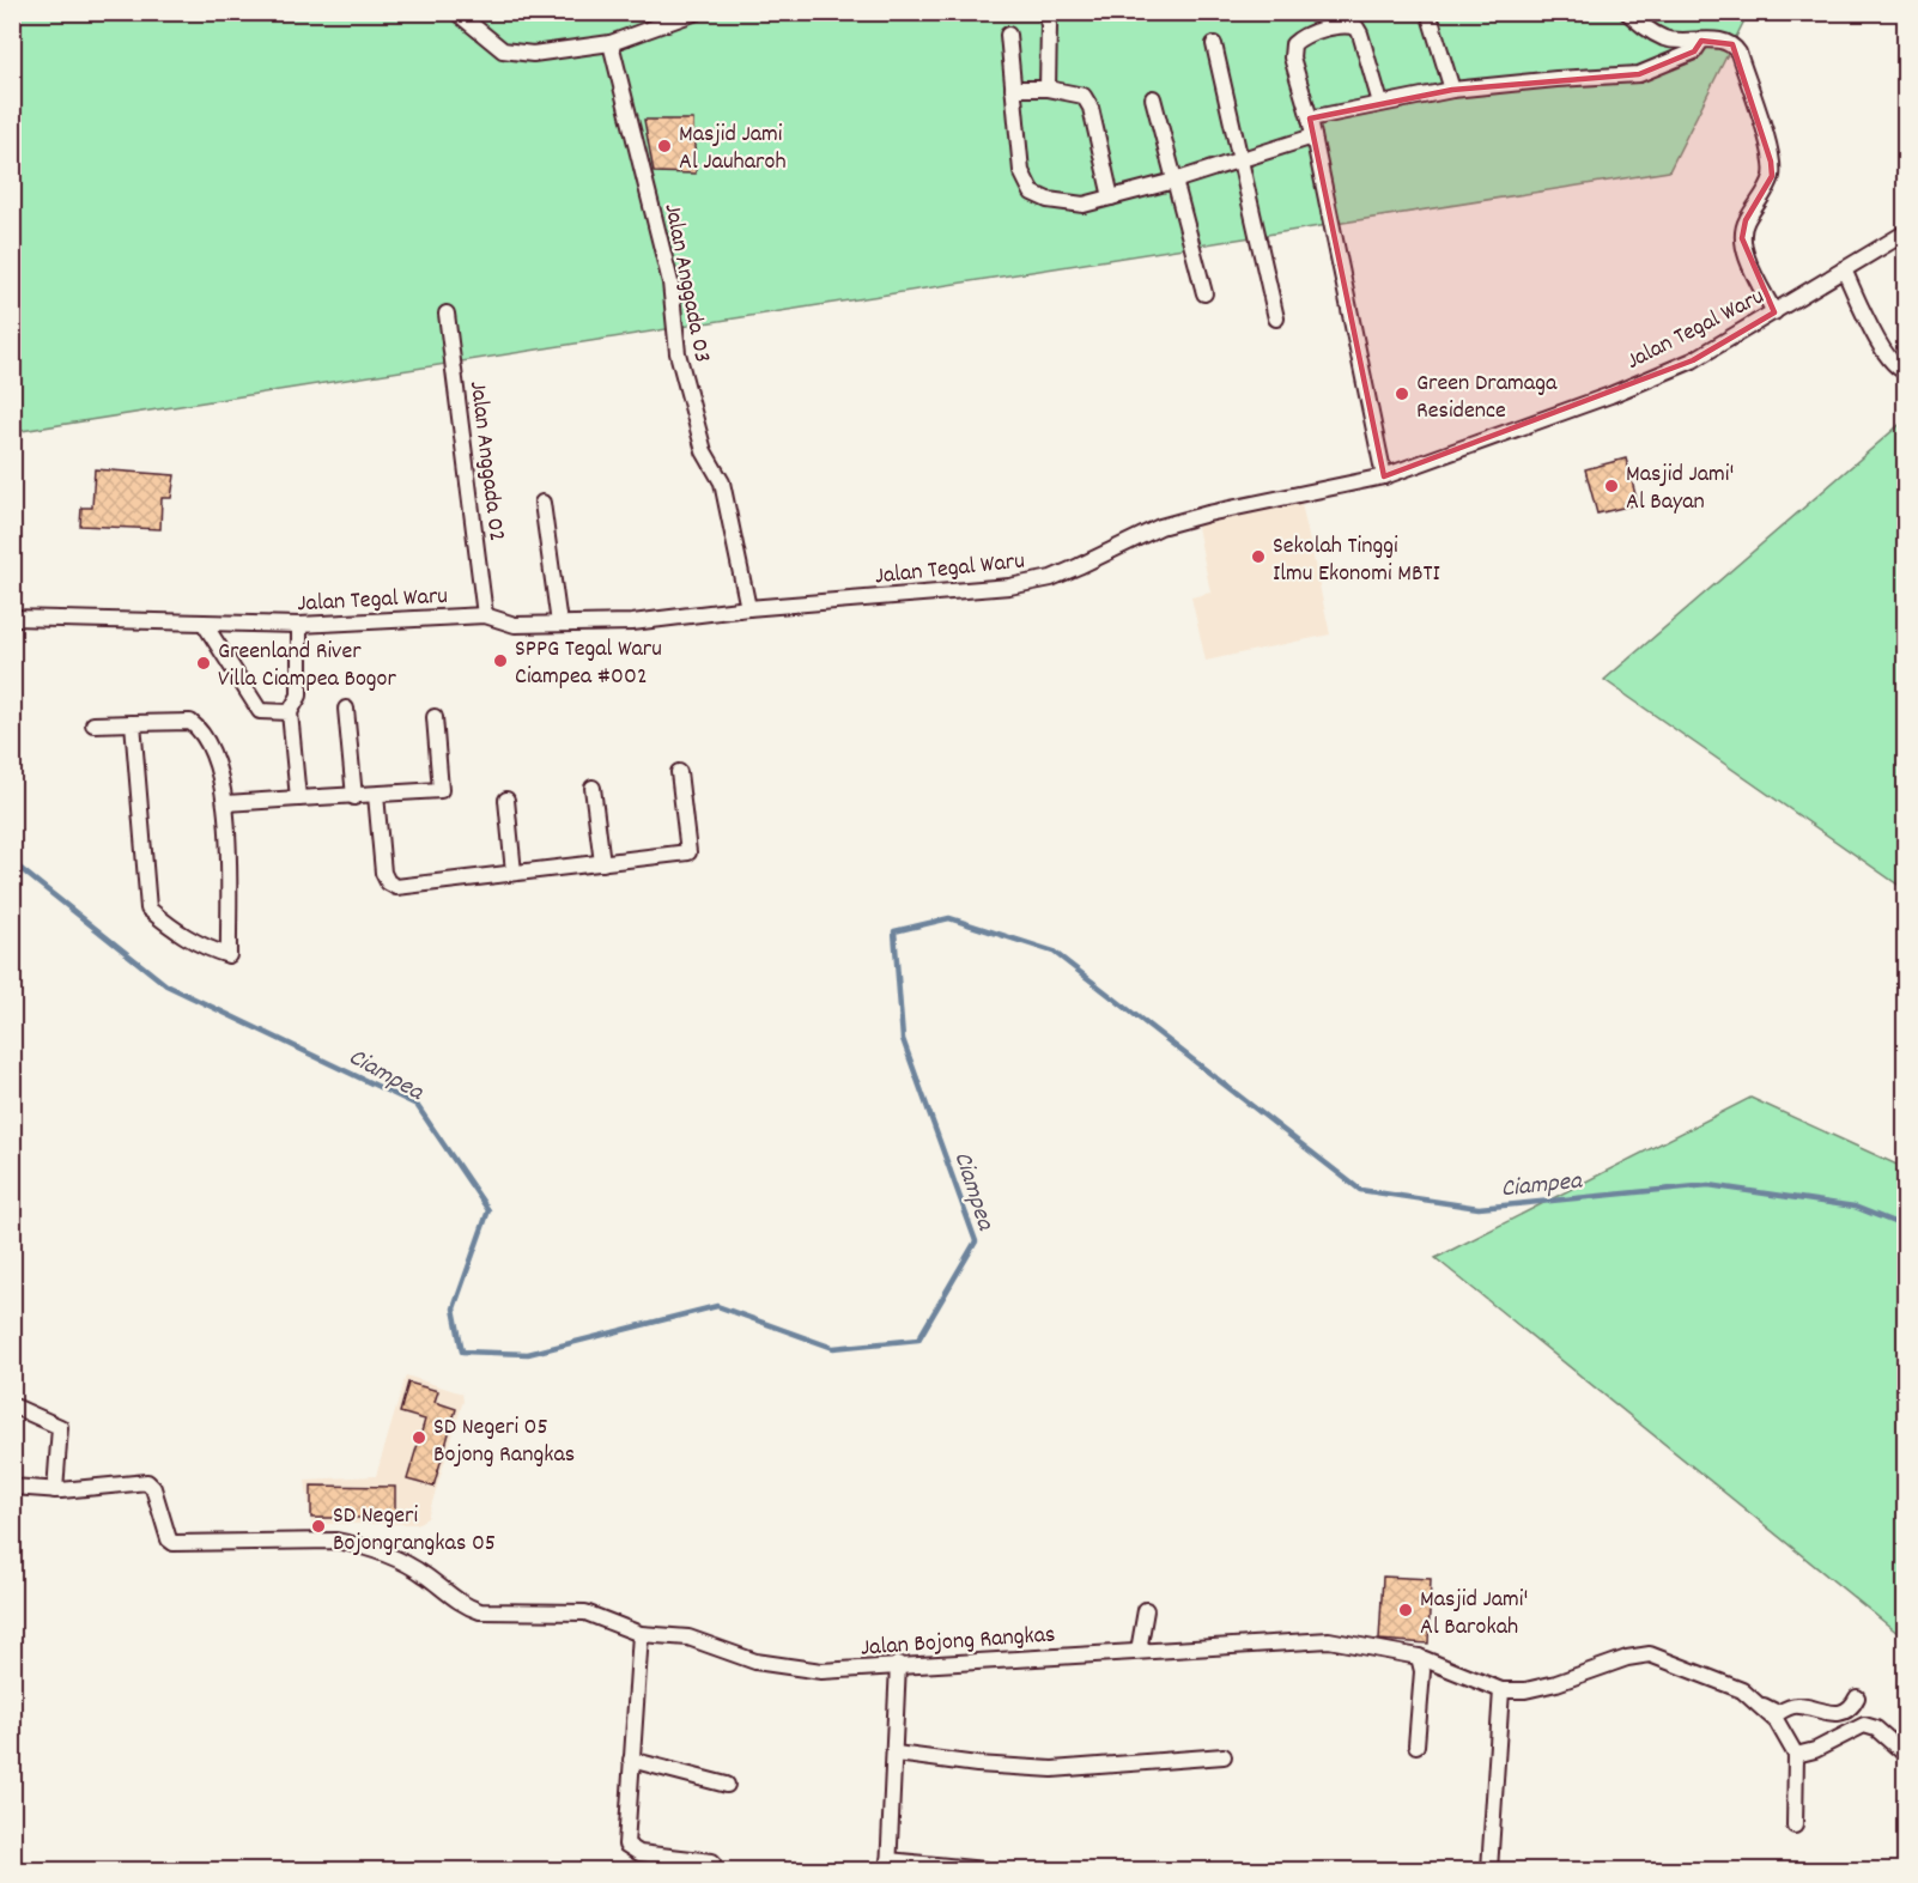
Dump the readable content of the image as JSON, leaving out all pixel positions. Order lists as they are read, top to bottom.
{
  "streets": {
    "street": [
      "Jalan Anggada 03",
      "Jalan Tegal Waru",
      "Jalan Anggada 02",
      "Jalan Bojong Rangkas"
    ]
  },
  "crossings": [
    ["Jalan Anggada 03", "Jalan Tegal Waru"],
    ["Jalan Tegal Waru", "Jalan Anggada 02"]
  ],
  "water": ["Ciampea"],
  "places": [
    "Masjid Jami Al Jauharoh",
    "Green Dramaga Residence",
    "Masjid Jami' Al Bayan",
    "Sekolah Tinggi Ilmu Ekonomi MBTI",
    "SPPG Tegal Waru Ciampea #002",
    "Greenland River Villa Ciampea Bogor",
    "SD Negeri 05 Bojong Rangkas",
    "SD Negeri Bojongrangkas 05",
    "Masjid Jami' Al Barokah"
  ]
}
